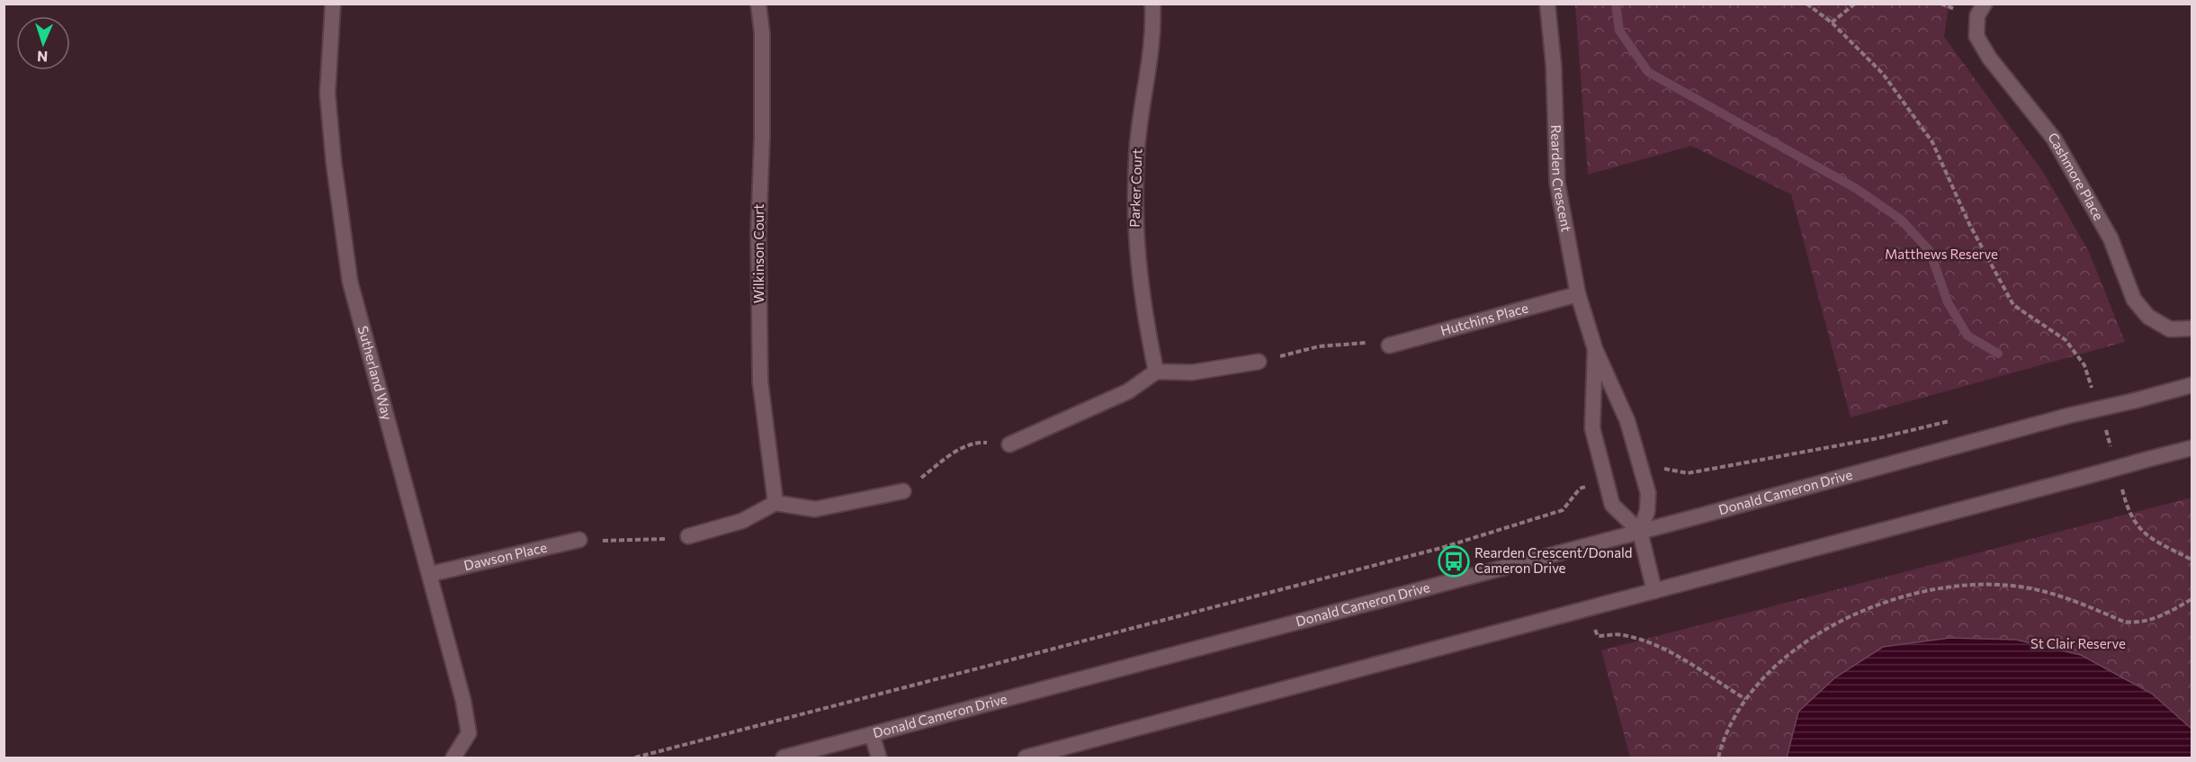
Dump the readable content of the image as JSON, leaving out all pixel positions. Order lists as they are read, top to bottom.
{
  "streets": {
    "street": [
      "Cashmore Place",
      "Rearden Crescent",
      "Parker Court",
      "Wilkinson Court",
      "Hutchins Place",
      "Sutherland Way",
      "Donald Cameron Drive",
      "Dawson Place"
    ]
  },
  "crossings": [
    ["Rearden Crescent", "Hutchins Place"],
    ["Rearden Crescent", "Donald Cameron Drive"],
    ["Sutherland Way", "Dawson Place"]
  ],
  "parks": ["Matthews Reserve", "St Clair Reserve"],
  "places": {
    "bus stop": ["Rearden Crescent/Donald Cameron Drive"]
  },
  "north": "bottom"
}
